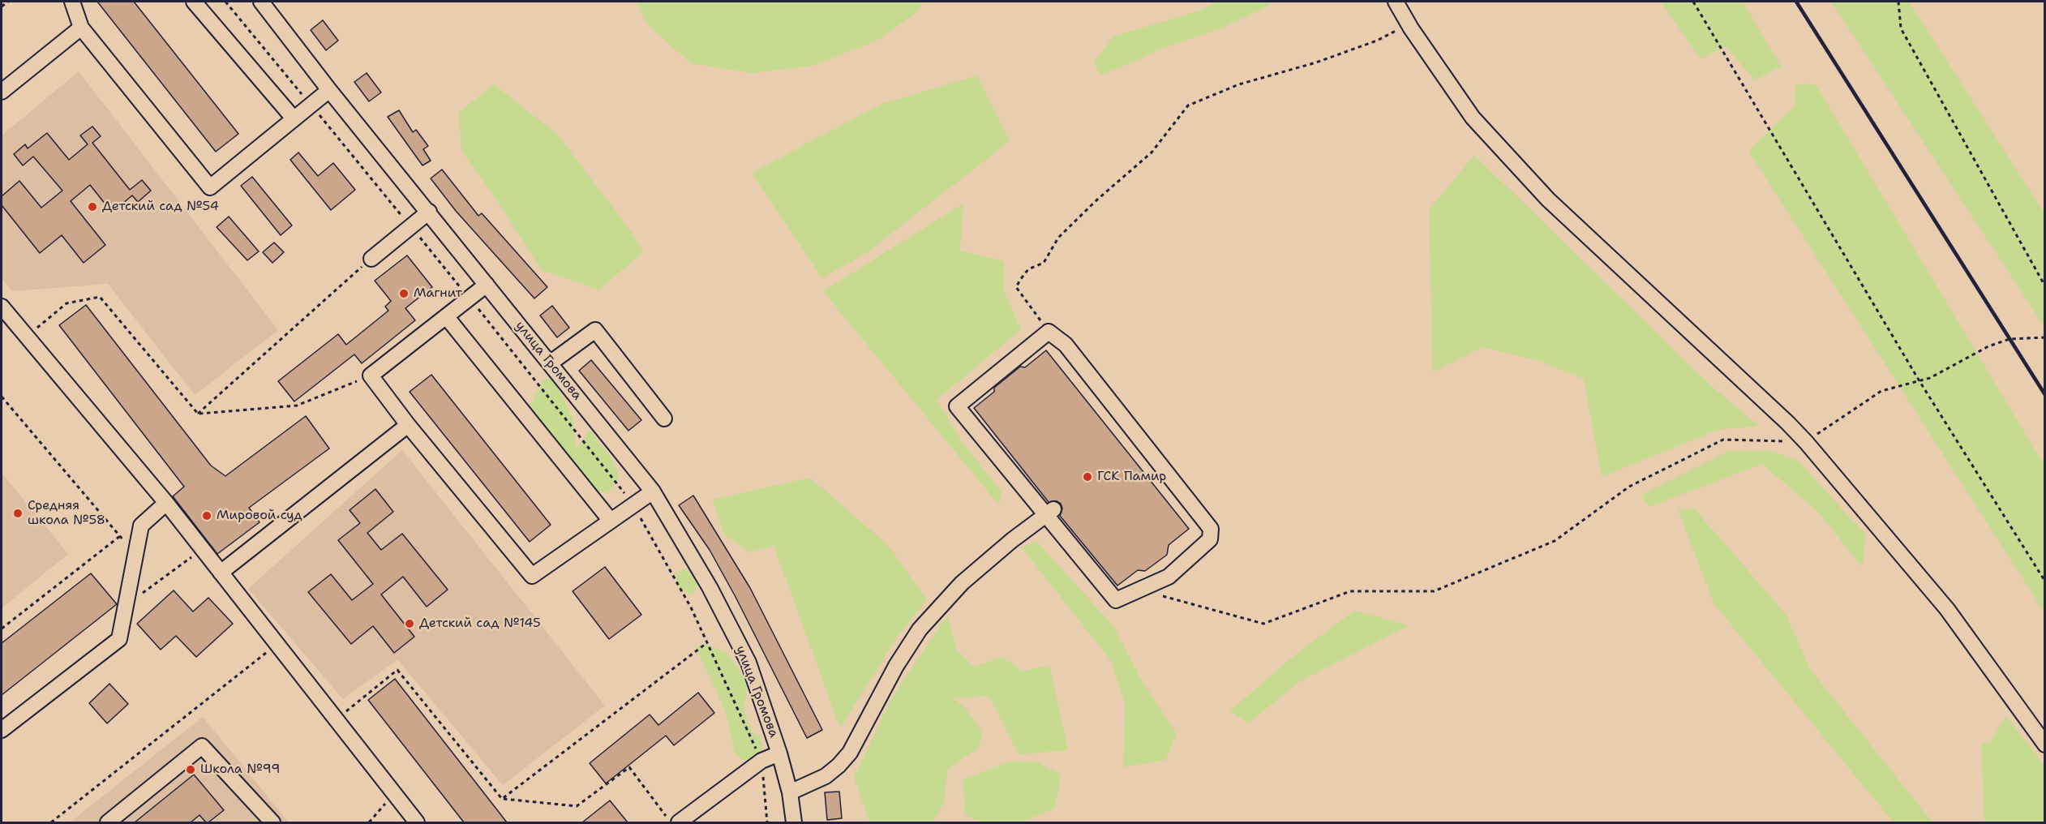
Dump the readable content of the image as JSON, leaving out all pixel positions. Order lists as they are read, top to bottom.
{
  "streets": {
    "street": ["улица Громова"]
  },
  "places": [
    "Детский сад №54",
    "Магнит",
    "ГСК Памир",
    "Средняя школа №58",
    "Мировой суд",
    "Детский сад №145",
    "Школа №99"
  ]
}
